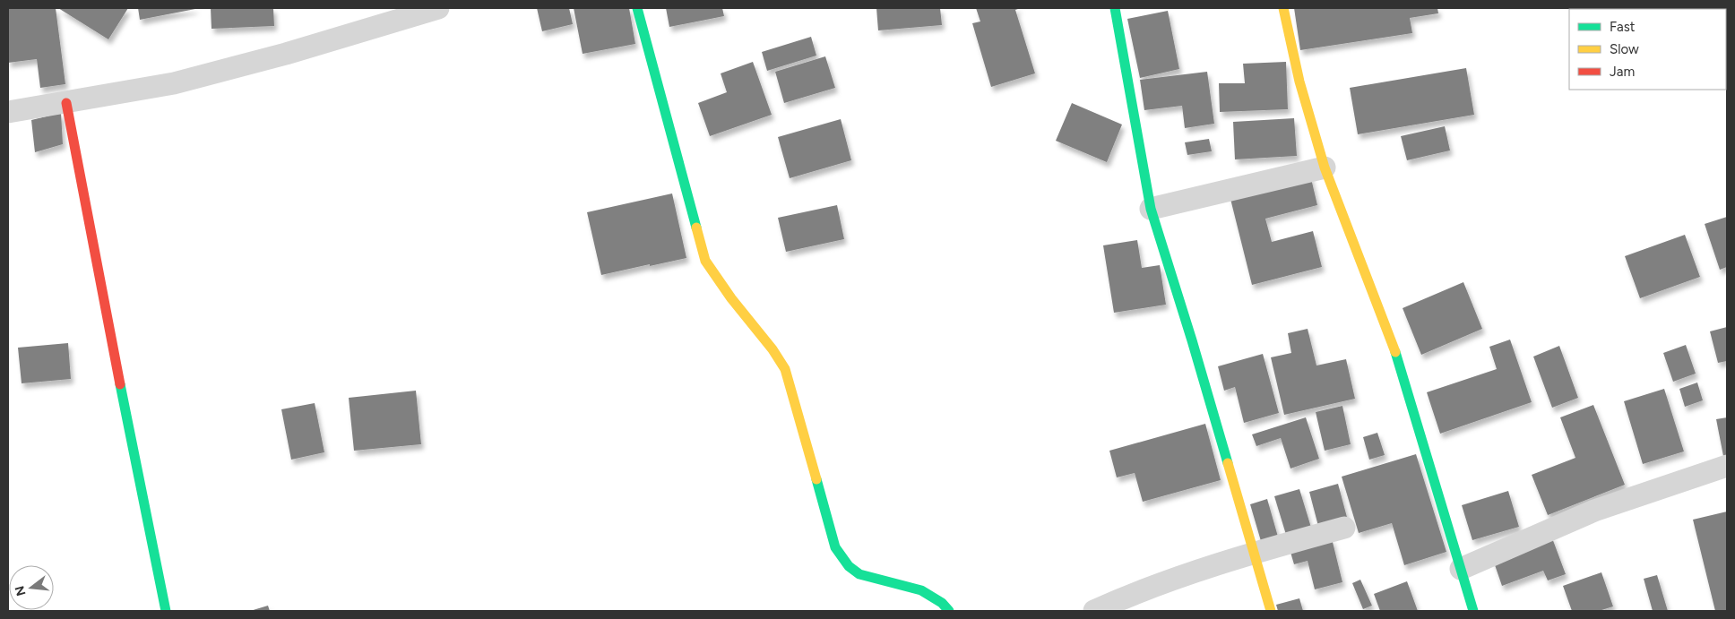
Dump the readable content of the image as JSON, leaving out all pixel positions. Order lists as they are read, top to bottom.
{
  "legend": ["Fast", "Slow", "Jam"],
  "north": "left"
}
